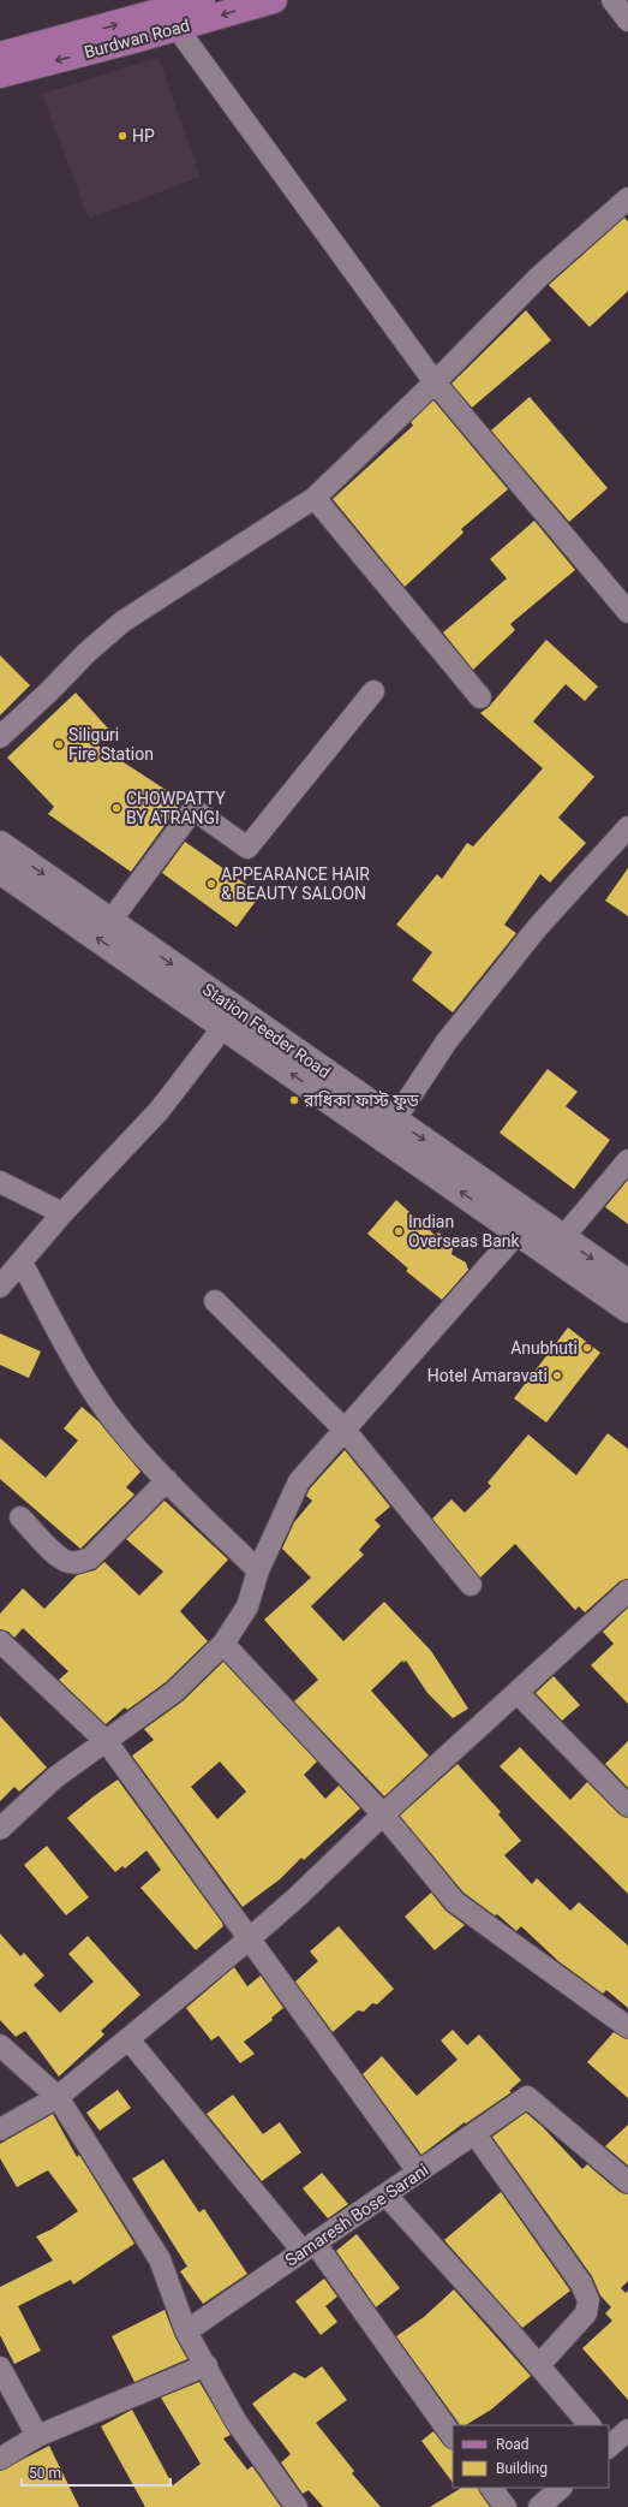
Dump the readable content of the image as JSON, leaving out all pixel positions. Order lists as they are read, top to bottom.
{
  "streets": {
    "main road": ["Burdwan Road"],
    "street": ["Station Feeder Road", "Samaresh Bose Sarani"]
  },
  "places": [
    "HP",
    "Siliguri Fire Station",
    "CHOWPATTY BY ATRANGI",
    "APPEARANCE HAIR & BEAUTY SALOON",
    "রাধিকা ফাস্ট ফুড",
    "Indian Overseas Bank",
    "Anubhuti",
    "Hotel Amaravati"
  ],
  "legend": ["Road", "Building"],
  "scale_bar": "50 m"
}
